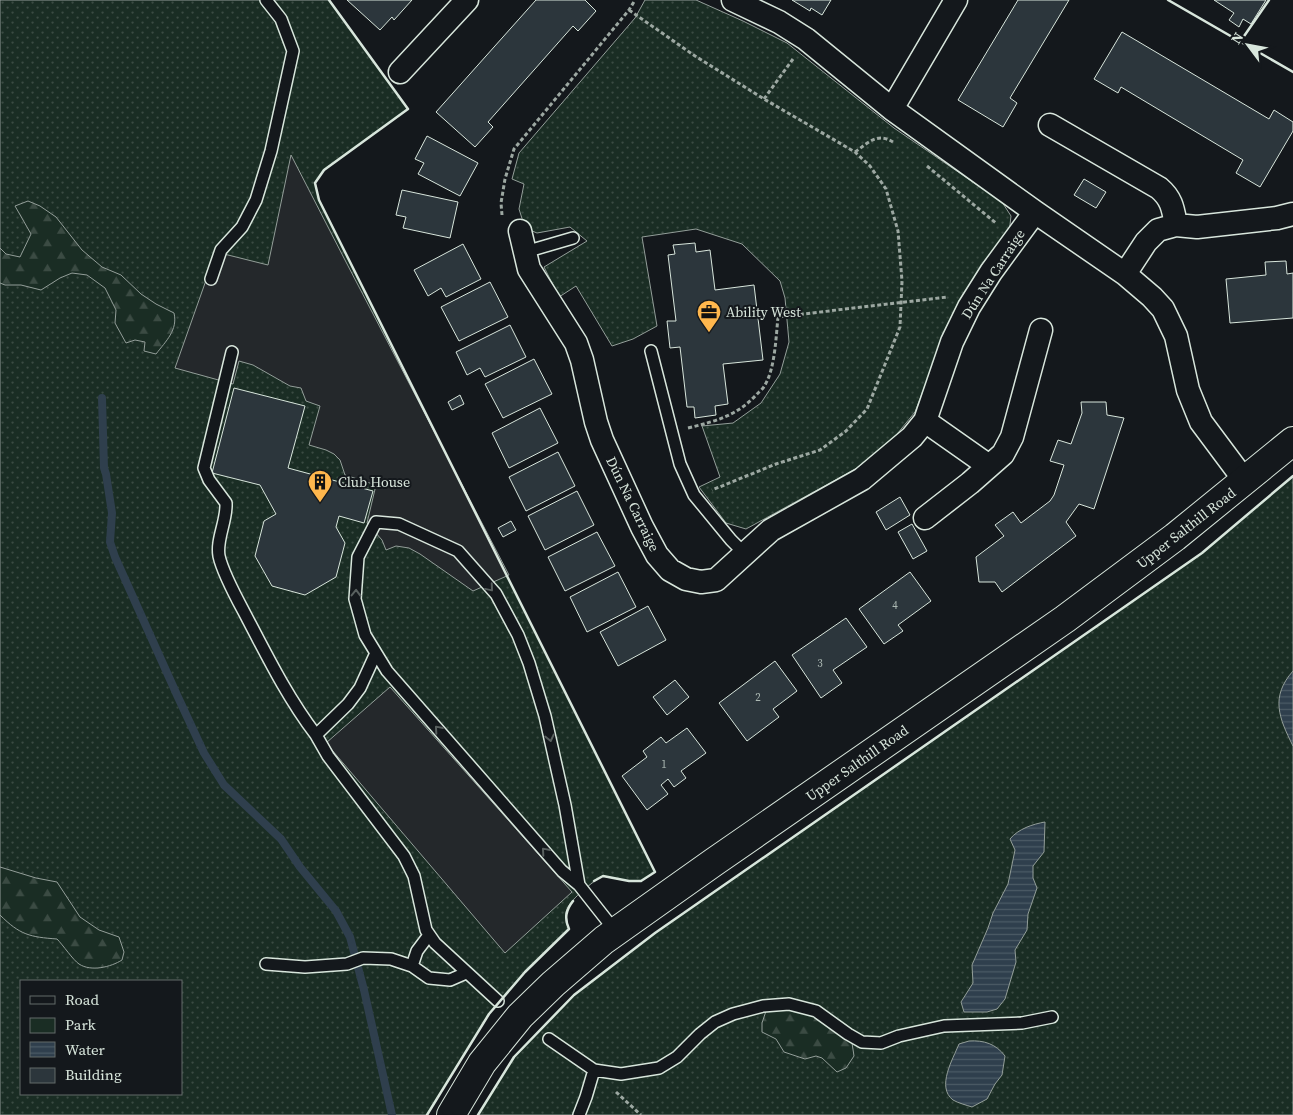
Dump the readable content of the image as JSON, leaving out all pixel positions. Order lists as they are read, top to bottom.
{
  "streets": {
    "main road": ["Upper Salthill Road"],
    "street": ["Dún Na Carraige"]
  },
  "places": {
    "office": ["Ability West"],
    "building": ["Club House"]
  },
  "house_numbers": [
    "4",
    "3",
    "2",
    "1"
  ],
  "legend": [
    "Road",
    "Park",
    "Water",
    "Building"
  ],
  "north": "top left"
}
